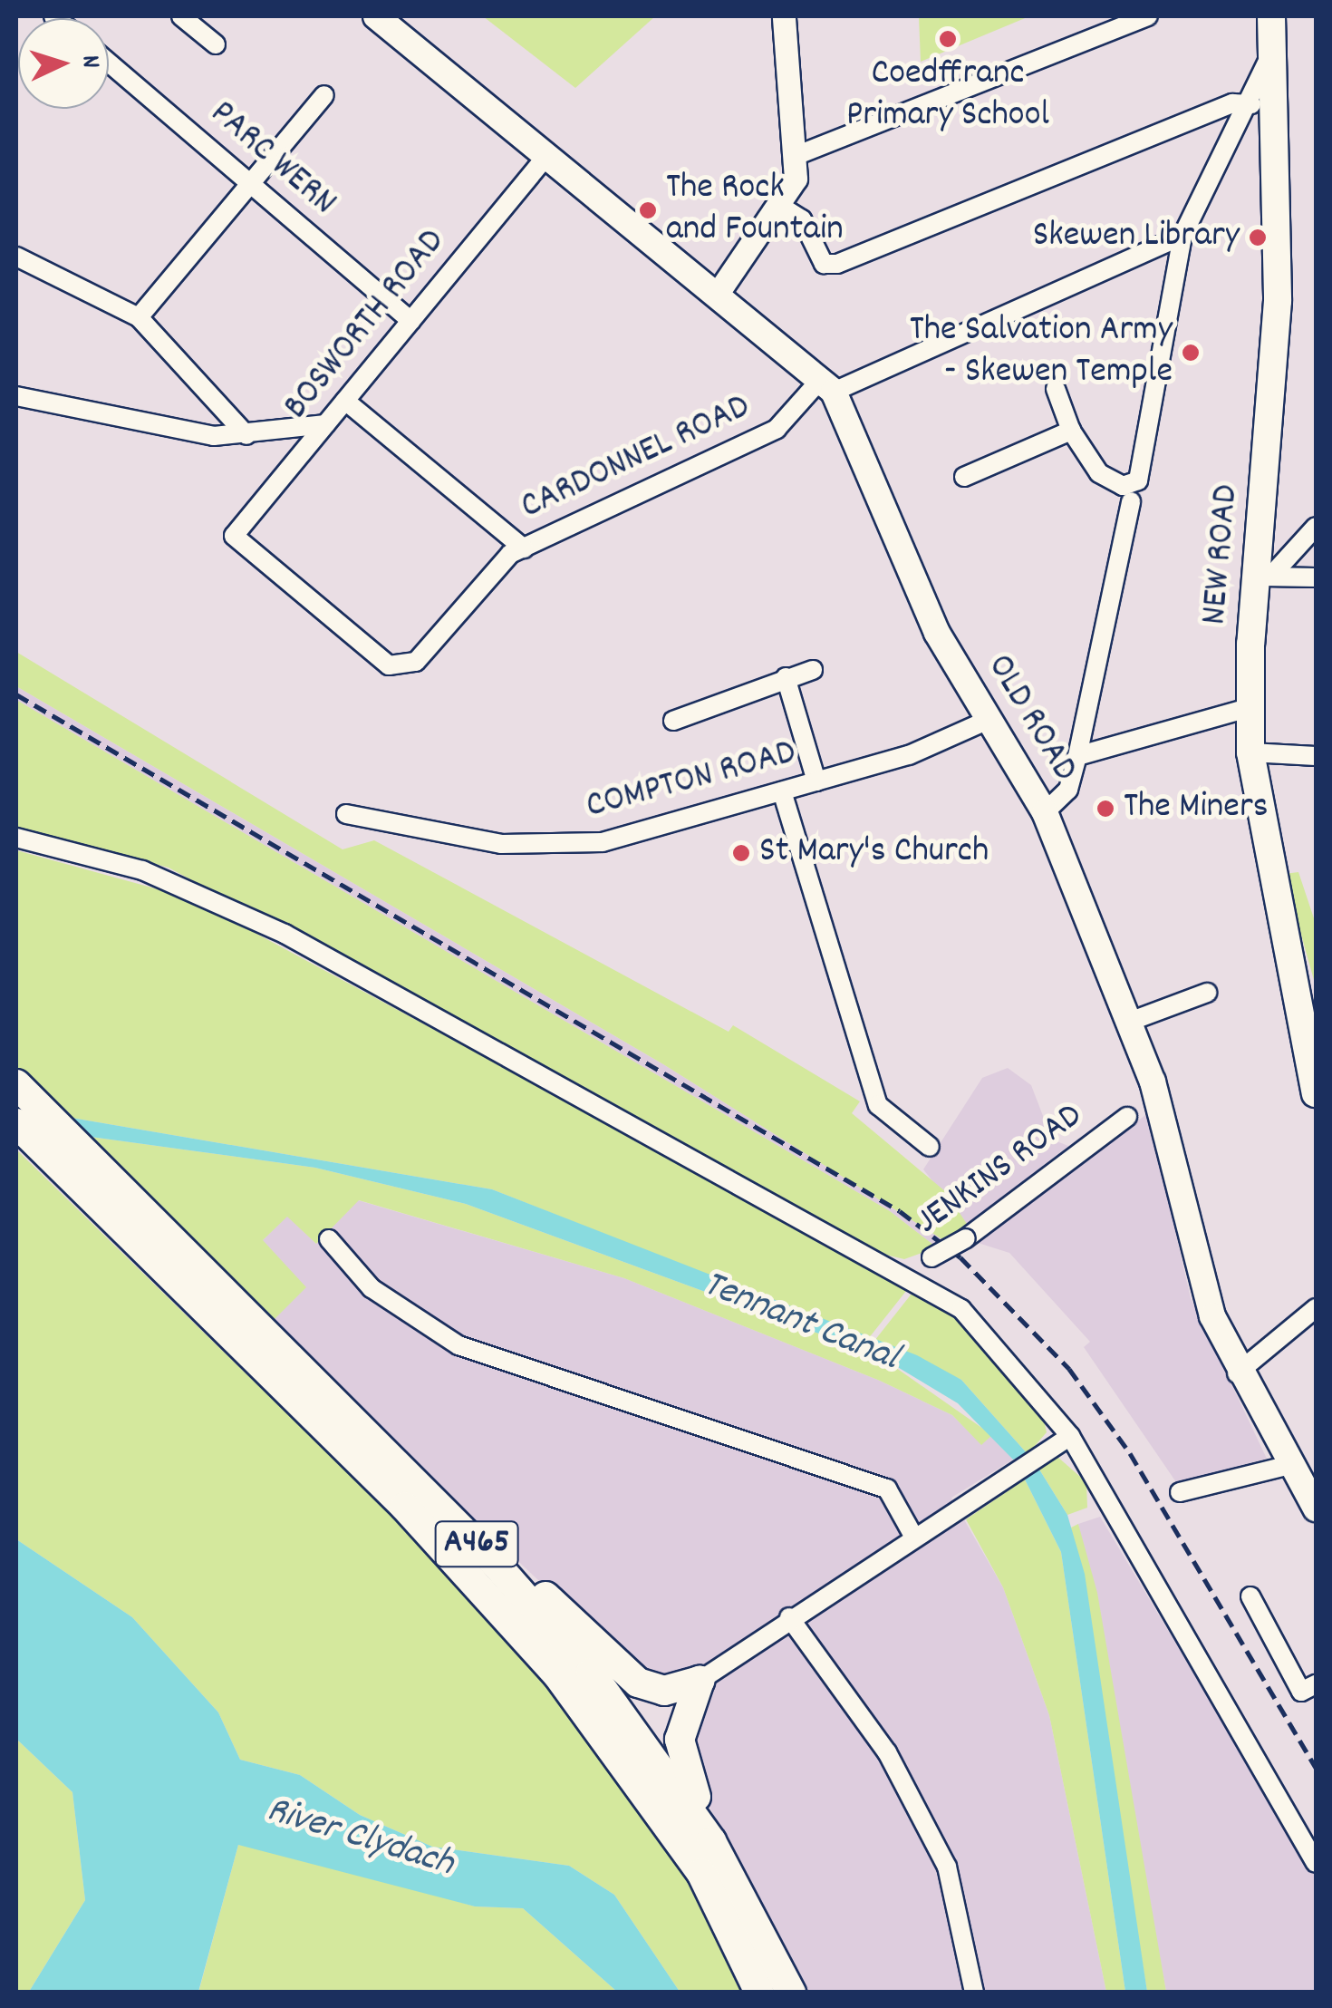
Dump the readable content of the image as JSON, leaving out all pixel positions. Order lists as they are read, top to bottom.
{
  "streets": {
    "highway": ["A465"],
    "main road": ["NEW ROAD", "OLD ROAD"],
    "street": [
      "PARC WERN",
      "BOSWORTH ROAD",
      "CARDONNEL ROAD",
      "COMPTON ROAD",
      "JENKINS ROAD"
    ]
  },
  "crossings": [
    ["PARC WERN", "BOSWORTH ROAD"],
    ["BOSWORTH ROAD", "CARDONNEL ROAD"],
    ["BOSWORTH ROAD", "OLD ROAD"],
    ["CARDONNEL ROAD", "OLD ROAD"],
    ["OLD ROAD", "COMPTON ROAD"]
  ],
  "water": ["Tennant Canal", "River Clydach"],
  "places": [
    "Coedffranc Primary School",
    "The Rock and Fountain",
    "Skewen Library",
    "The Salvation Army - Skewen Temple",
    "The Miners",
    "St Mary's Church"
  ],
  "north": "right"
}
